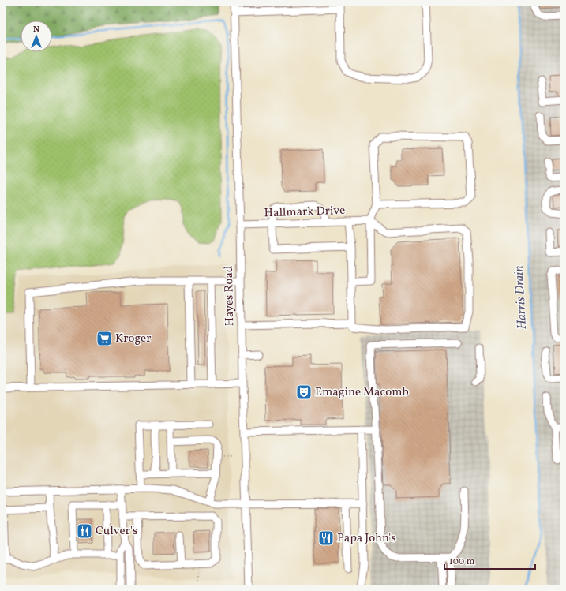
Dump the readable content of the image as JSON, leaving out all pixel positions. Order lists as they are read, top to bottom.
{
  "streets": {
    "street": ["Hallmark Drive", "Hayes Road"]
  },
  "crossings": [
    ["Hallmark Drive", "Hayes Road"]
  ],
  "water": ["Harris Drain"],
  "places": {
    "supermarket": ["Kroger"],
    "theatre": ["Emagine Macomb"],
    "restaurant": ["Culver's", "Papa John's"]
  },
  "scale_bar": "100 m",
  "north": "top"
}
